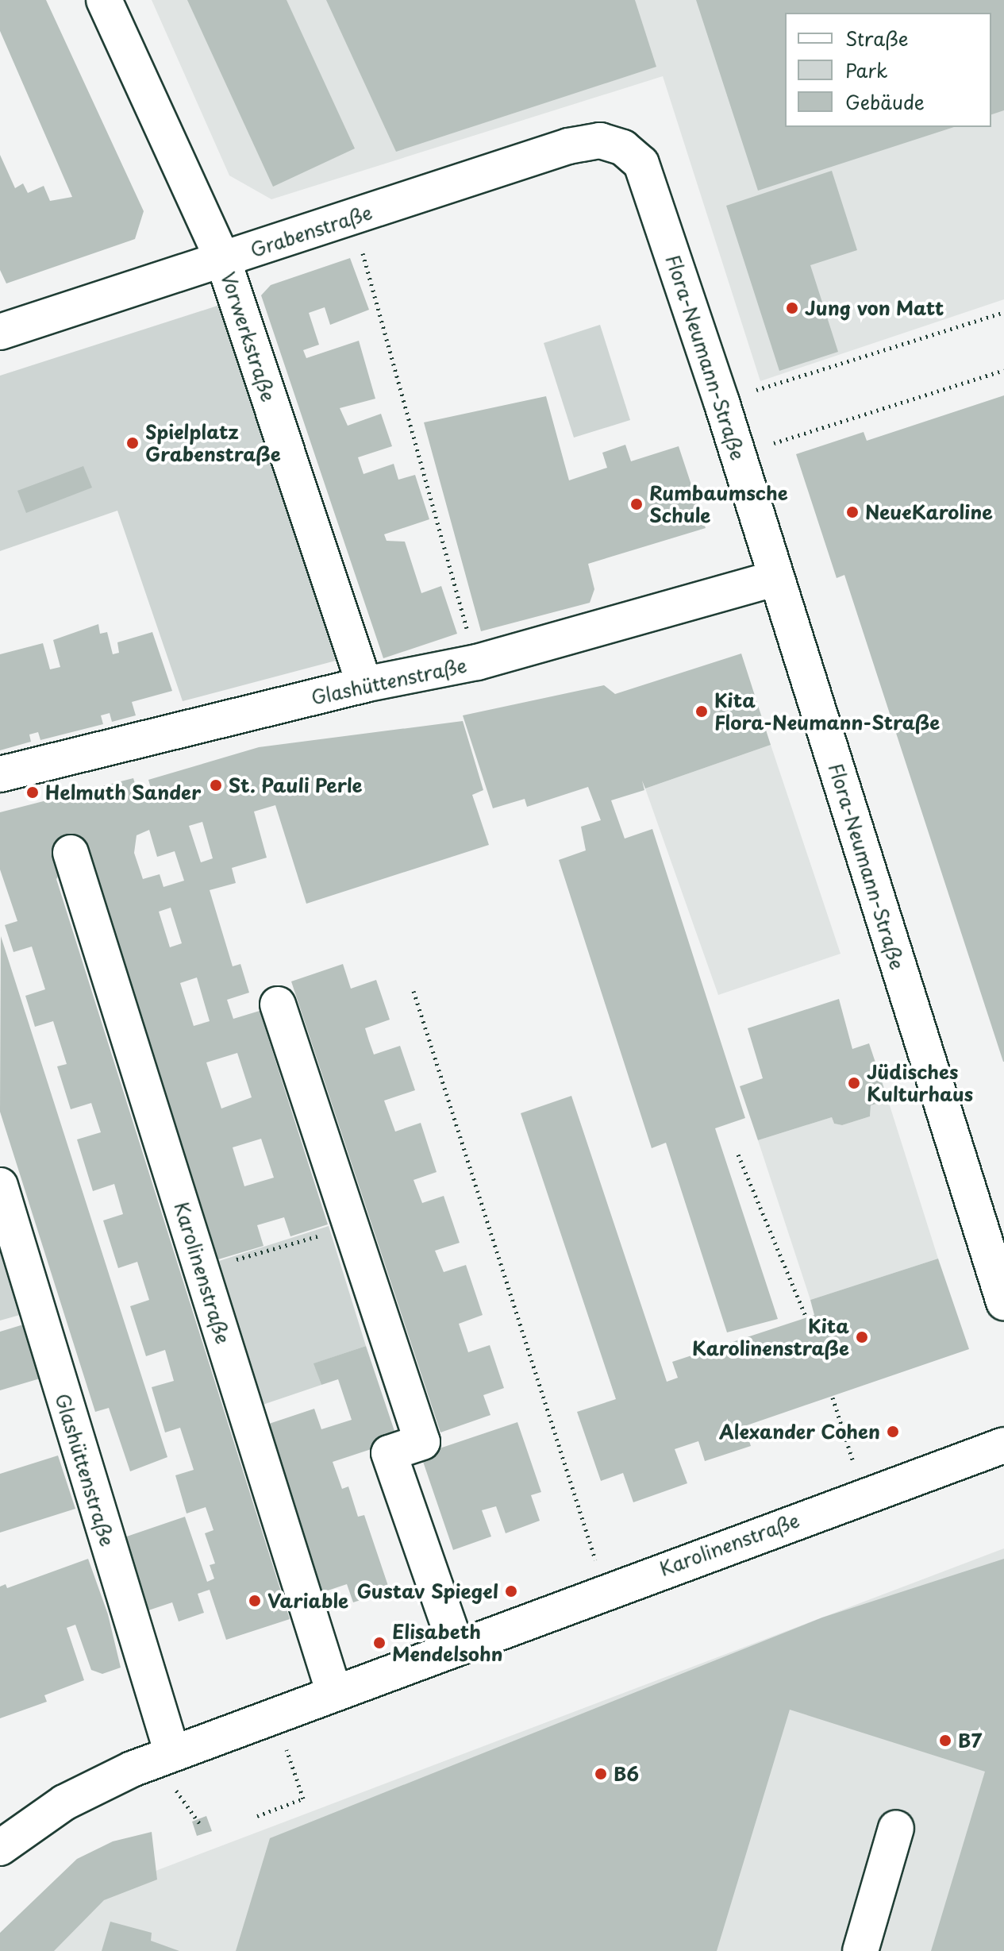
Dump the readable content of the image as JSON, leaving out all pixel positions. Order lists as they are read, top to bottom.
{
  "streets": {
    "street": [
      "Grabenstraße",
      "Vorwerkstraße",
      "Flora-Neumann-Straße",
      "Glashüttenstraße",
      "Karolinenstraße"
    ]
  },
  "crossings": [
    ["Grabenstraße", "Vorwerkstraße"],
    ["Grabenstraße", "Flora-Neumann-Straße"],
    ["Vorwerkstraße", "Glashüttenstraße"],
    ["Flora-Neumann-Straße", "Glashüttenstraße"],
    ["Glashüttenstraße", "Karolinenstraße"]
  ],
  "places": [
    "Jung von Matt",
    "Spielplatz Grabenstraße",
    "Rumbaumsche Schule",
    "NeueKaroline",
    "Kita Flora-Neumann-Straße",
    "St. Pauli Perle",
    "Helmuth Sander",
    "Jüdisches Kulturhaus",
    "Kita Karolinenstraße",
    "Alexander Cohen",
    "Gustav Spiegel",
    "Variable",
    "Elisabeth Mendelsohn",
    "B7",
    "B6"
  ],
  "legend": ["Straße", "Park", "Gebäude"]
}
